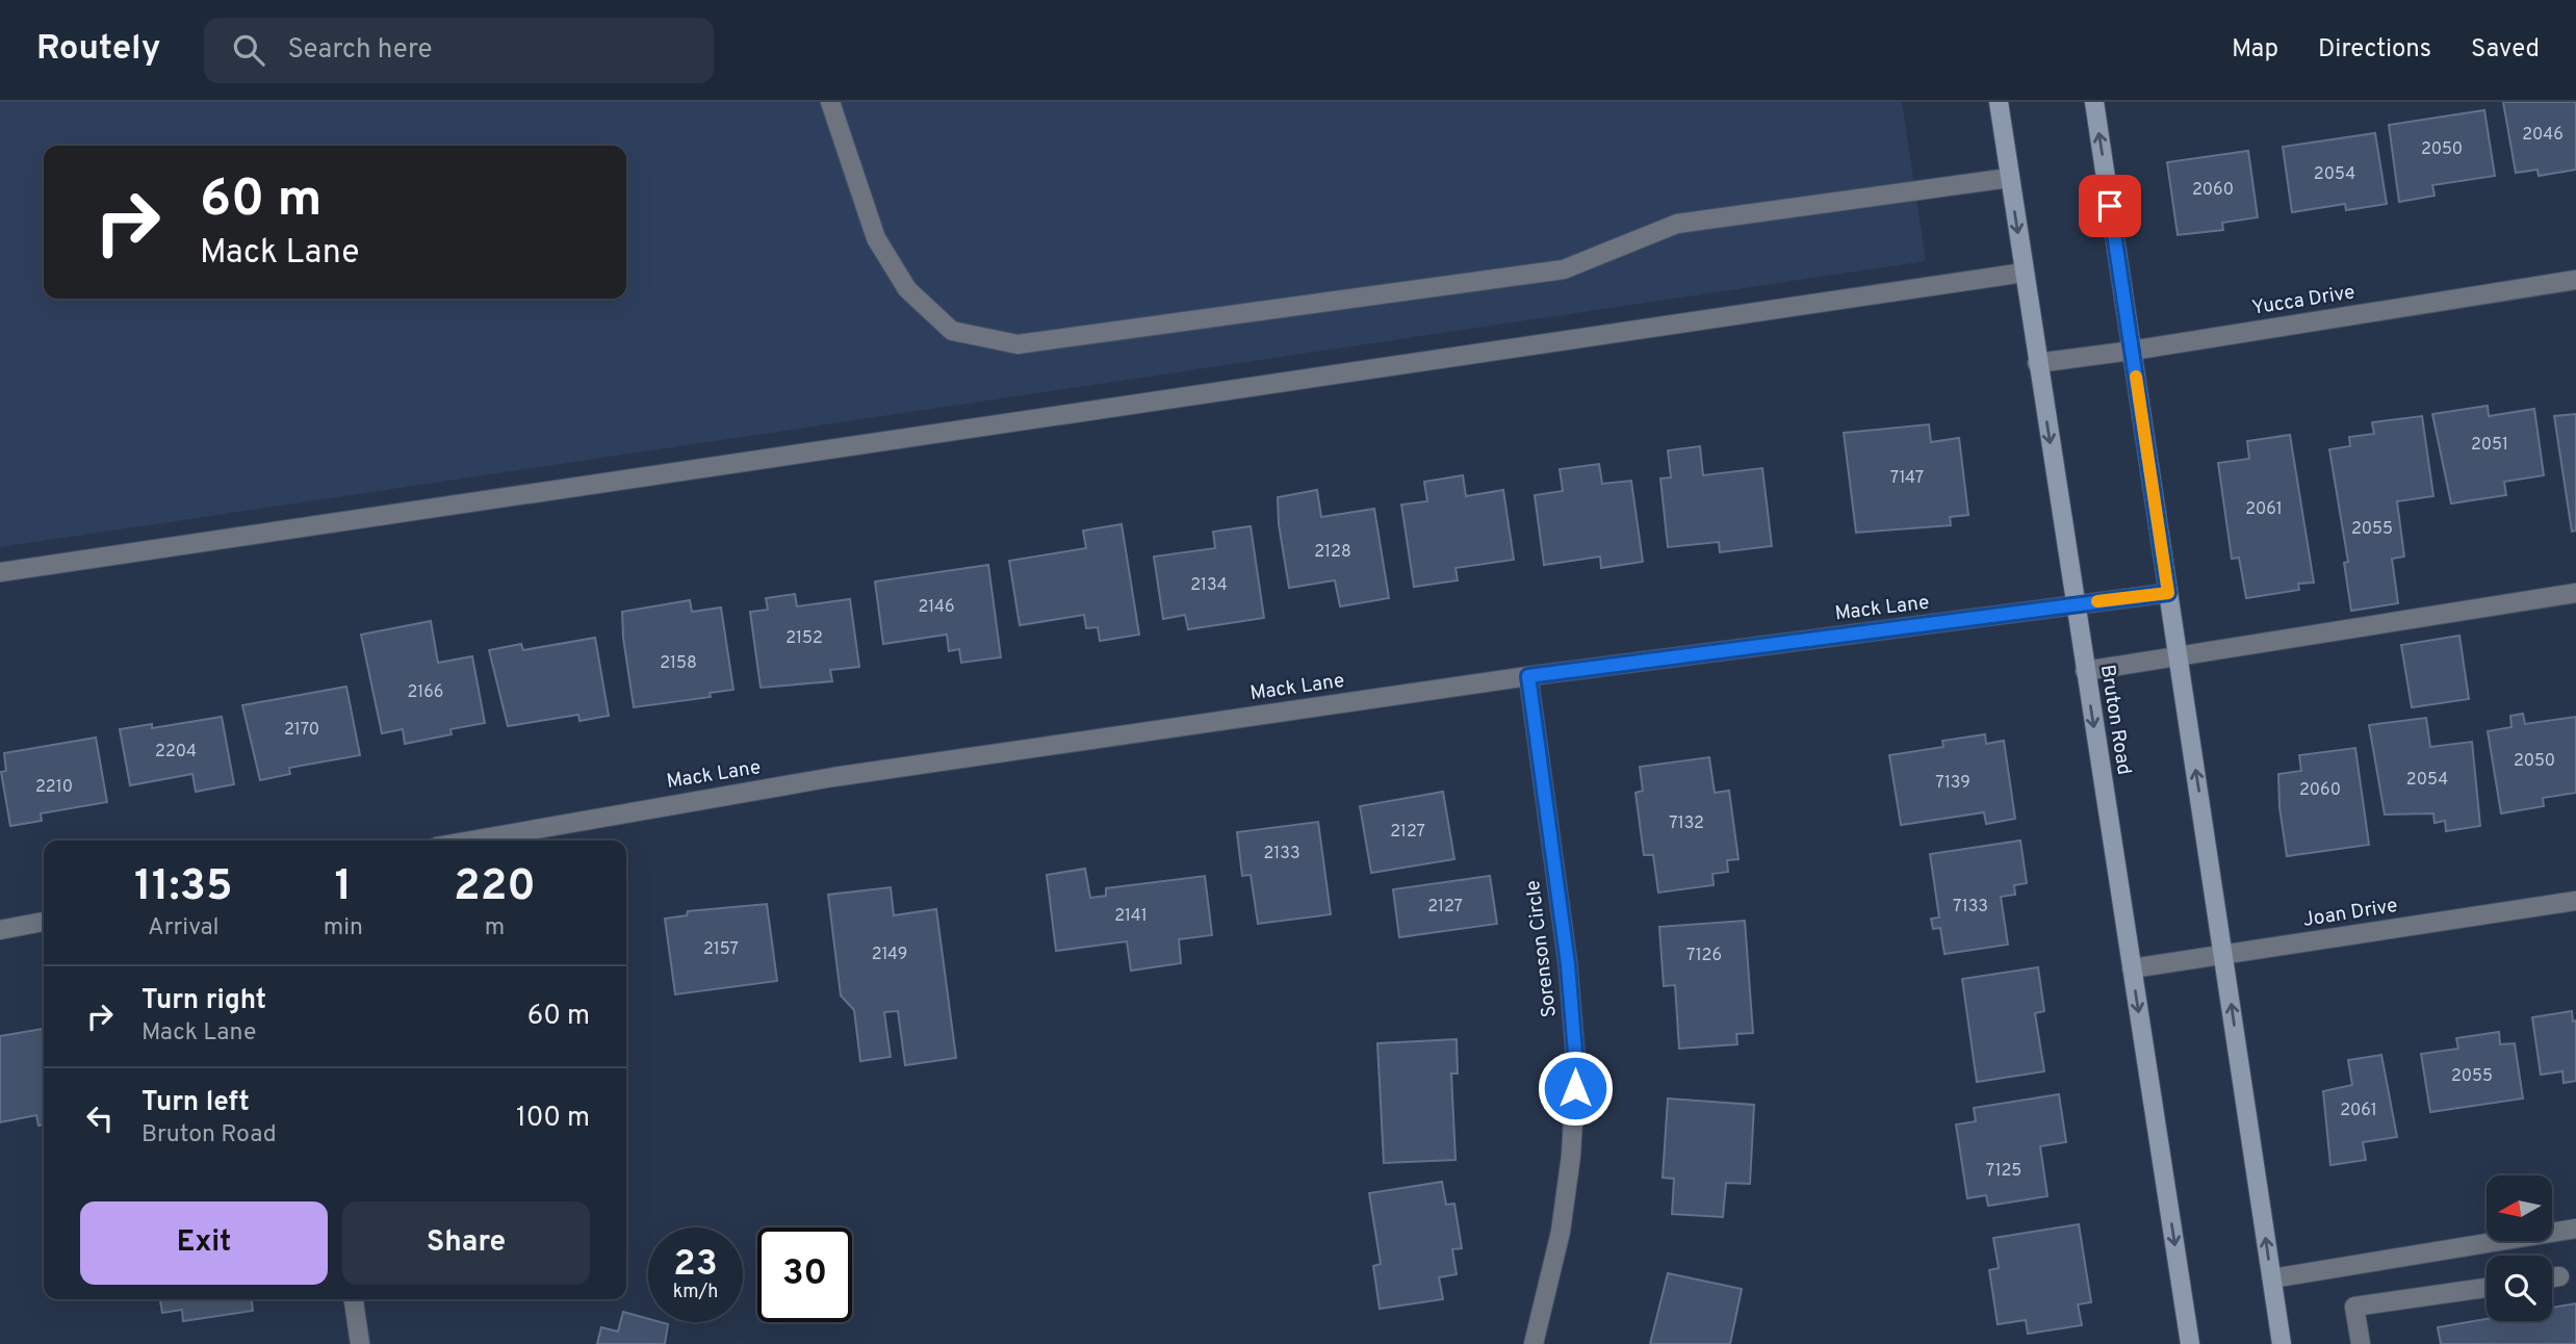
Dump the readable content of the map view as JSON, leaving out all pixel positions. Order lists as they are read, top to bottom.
{
  "streets": {
    "main road": ["Bruton Road"],
    "street": [
      "Yucca Drive",
      "Mack Lane",
      "Joan Drive",
      "Sorenson Circle"
    ]
  },
  "crossings": [
    ["Yucca Drive", "Bruton Road"],
    ["Mack Lane", "Bruton Road"],
    ["Mack Lane", "Sorenson Circle"],
    ["Bruton Road", "Joan Drive"]
  ],
  "house_numbers": [
    "2046",
    "2050",
    "2054",
    "2060",
    "2051",
    "7147",
    "2061",
    "2055",
    "2128",
    "2134",
    "2146",
    "2152",
    "2158",
    "2166",
    "2170",
    "2204",
    "2050",
    "2054",
    "7139",
    "2210",
    "2060",
    "7132",
    "2127",
    "2133",
    "2127",
    "7133",
    "2141",
    "2157",
    "2149",
    "7126",
    "2055",
    "2061",
    "7125"
  ],
  "north": "left",
  "page": {
    "header": "Routely",
    "search": "Search here",
    "nav": ["Map", "Directions", "Saved"],
    "turn": ["60 m", "Mack Lane"],
    "eta": [
      "11:35",
      "Arrival",
      "1",
      "min",
      "220",
      "m"
    ],
    "list": [
      {
        "name": "Turn right",
        "note": "Mack Lane",
        "value": "60 m"
      },
      {
        "name": "Turn left",
        "note": "Bruton Road",
        "value": "100 m"
      }
    ],
    "buttons": ["Exit", "Share"],
    "speed": "23 km/h",
    "limit": "30"
  }
}
